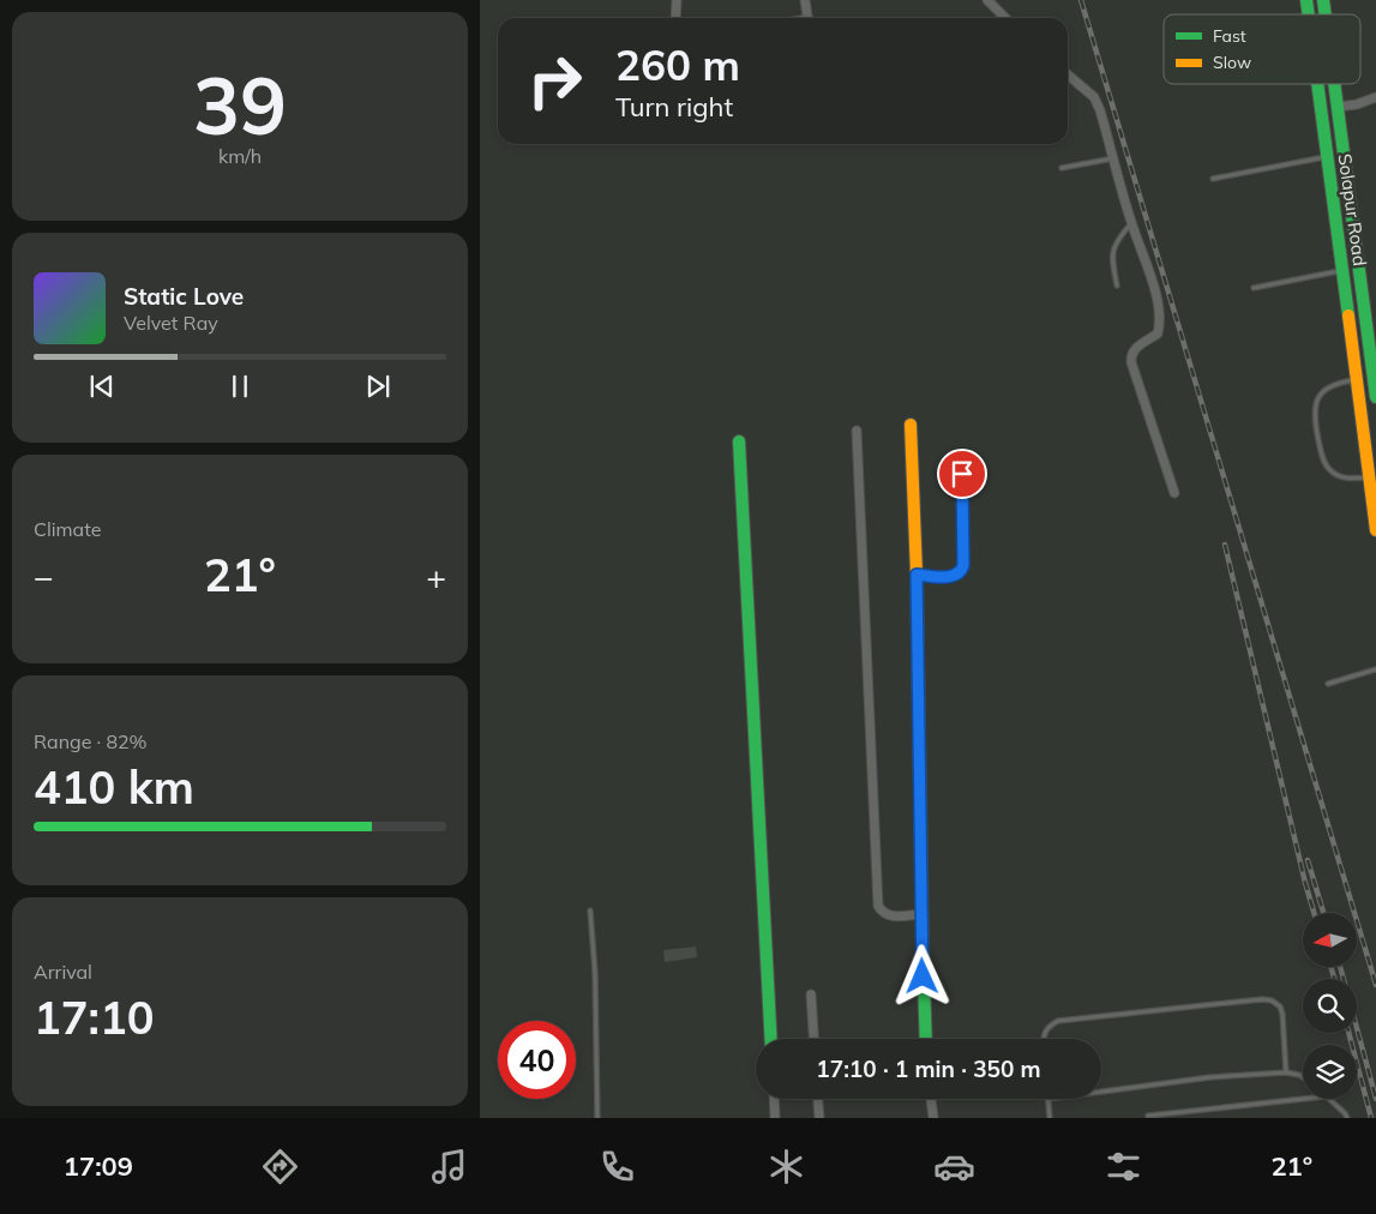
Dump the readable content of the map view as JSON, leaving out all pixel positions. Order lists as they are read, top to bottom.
{
  "streets": {
    "main road": ["Solapur Road"]
  },
  "legend": ["Fast", "Slow"],
  "north": "left",
  "page": {
    "tile": [
      ["39", "km/h"],
      "Climate",
      ["Range · 82%", "410 km"],
      ["Arrival", "17:10"]
    ],
    "turn": ["260 m", "Turn right"],
    "song": ["Static Love", "Velvet Ray"],
    "heat": ["−", "21°", "+"],
    "limit": "40",
    "trip": "17:10 · 1 min · 350 m",
    "tabs": ["17:09", "21°"]
  }
}
